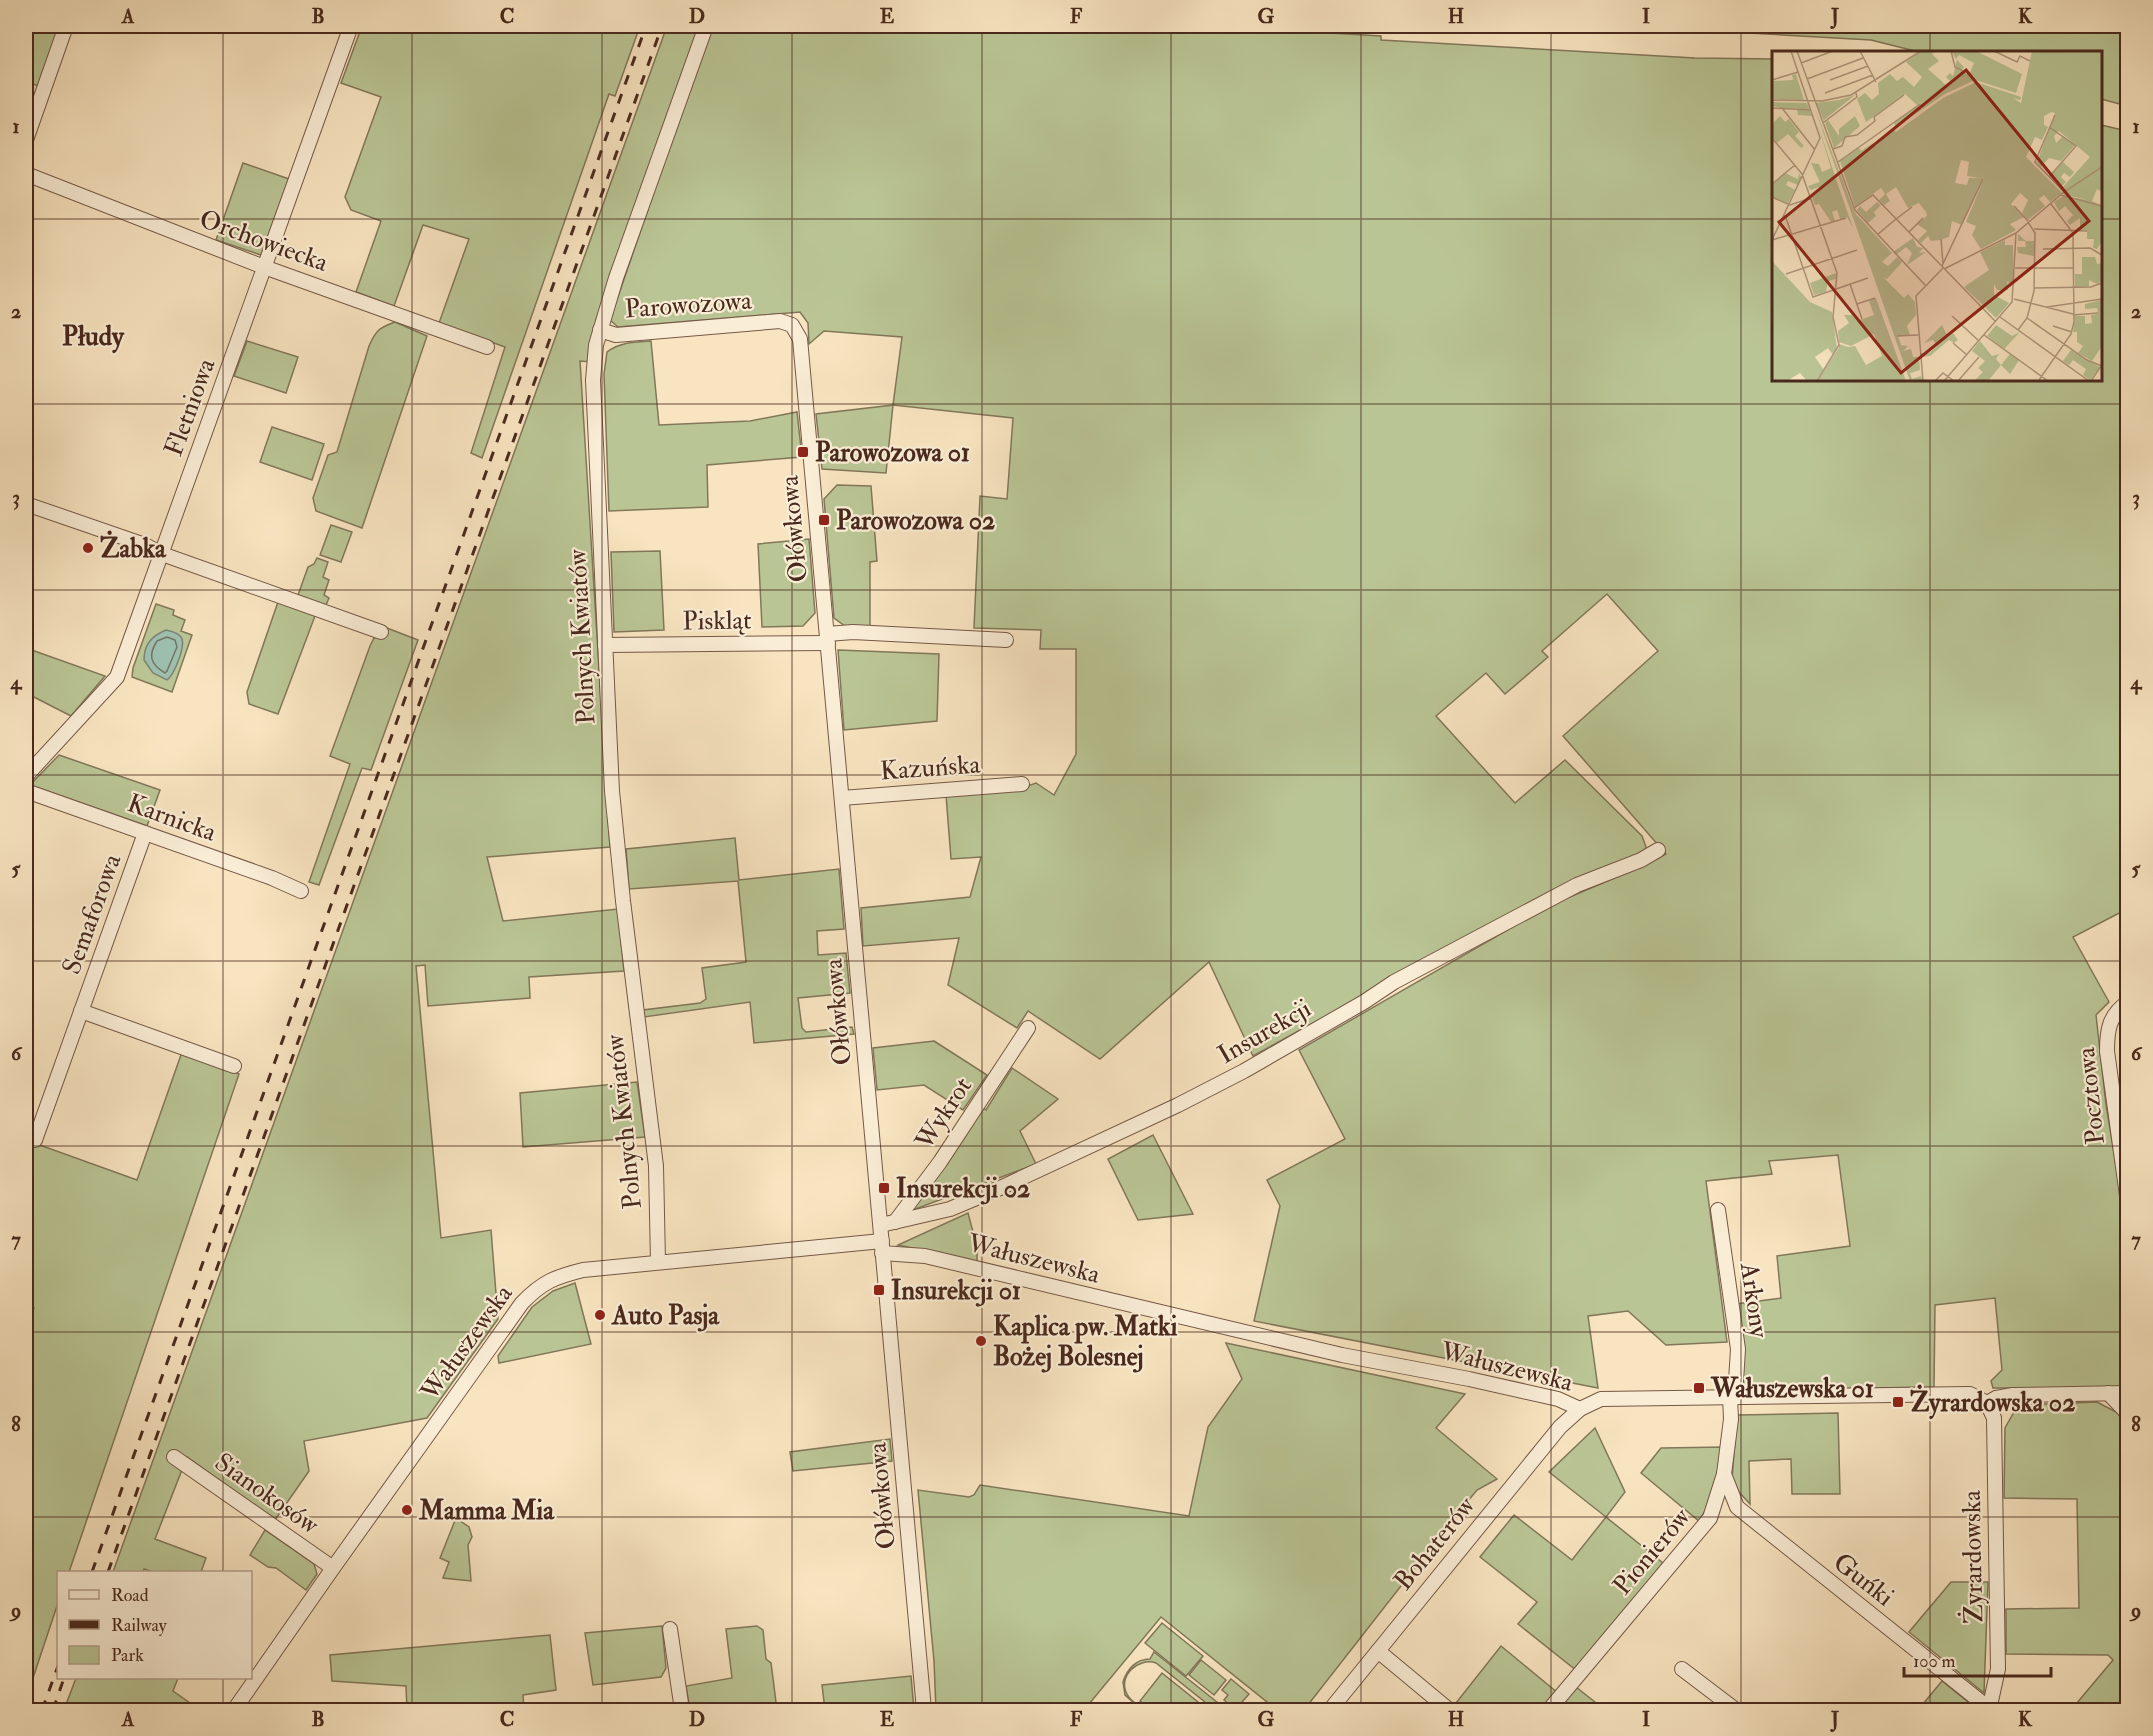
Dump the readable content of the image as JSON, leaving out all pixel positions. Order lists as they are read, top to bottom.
{
  "streets": {
    "street": [
      "Orchowiecka",
      "Parowozowa",
      "Fletniowa",
      "Ołówkowa",
      "Piskląt",
      "Polnych Kwiatów",
      "Kazuńska",
      "Karnicka",
      "Semaforowa",
      "Insurekcji",
      "Pocztowa",
      "Wykrot",
      "Wałuszewska",
      "Arkony",
      "Sianokosów",
      "Bohaterów",
      "Pionierów",
      "Żyrardowska",
      "Guńki"
    ]
  },
  "crossings": [
    ["Orchowiecka", "Fletniowa"],
    ["Parowozowa", "Ołówkowa"],
    ["Parowozowa", "Polnych Kwiatów"],
    ["Ołówkowa", "Piskląt"],
    ["Ołówkowa", "Kazuńska"],
    ["Ołówkowa", "Insurekcji"],
    ["Ołówkowa", "Wykrot"],
    ["Ołówkowa", "Wałuszewska"],
    ["Piskląt", "Polnych Kwiatów"],
    ["Polnych Kwiatów", "Wałuszewska"],
    ["Karnicka", "Semaforowa"],
    ["Insurekcji", "Wykrot"],
    ["Wałuszewska", "Arkony"],
    ["Wałuszewska", "Sianokosów"],
    ["Wałuszewska", "Bohaterów"],
    ["Wałuszewska", "Pionierów"],
    ["Wałuszewska", "Żyrardowska"],
    ["Arkony", "Pionierów"],
    ["Pionierów", "Guńki"],
    ["Żyrardowska", "Guńki"]
  ],
  "districts": ["Płudy"],
  "places": {
    "transit": [
      "Parowozowa 01",
      "Parowozowa 02",
      "Insurekcji 02",
      "Insurekcji 01",
      "Wałuszewska 01",
      "Żyrardowska 02"
    ],
    "other": [
      "Żabka",
      "Auto Pasja",
      "Kaplica pw. Matki Bożej Bolesnej",
      "Mamma Mia"
    ]
  },
  "legend": ["Road", "Railway", "Park"],
  "scale_bar": "100 m",
  "grid": {
    "columns": [
      "A",
      "B",
      "C",
      "D",
      "E",
      "F",
      "G",
      "H",
      "I",
      "J",
      "K"
    ],
    "rows": [
      "1",
      "2",
      "3",
      "4",
      "5",
      "6",
      "7",
      "8",
      "9"
    ]
  }
}
